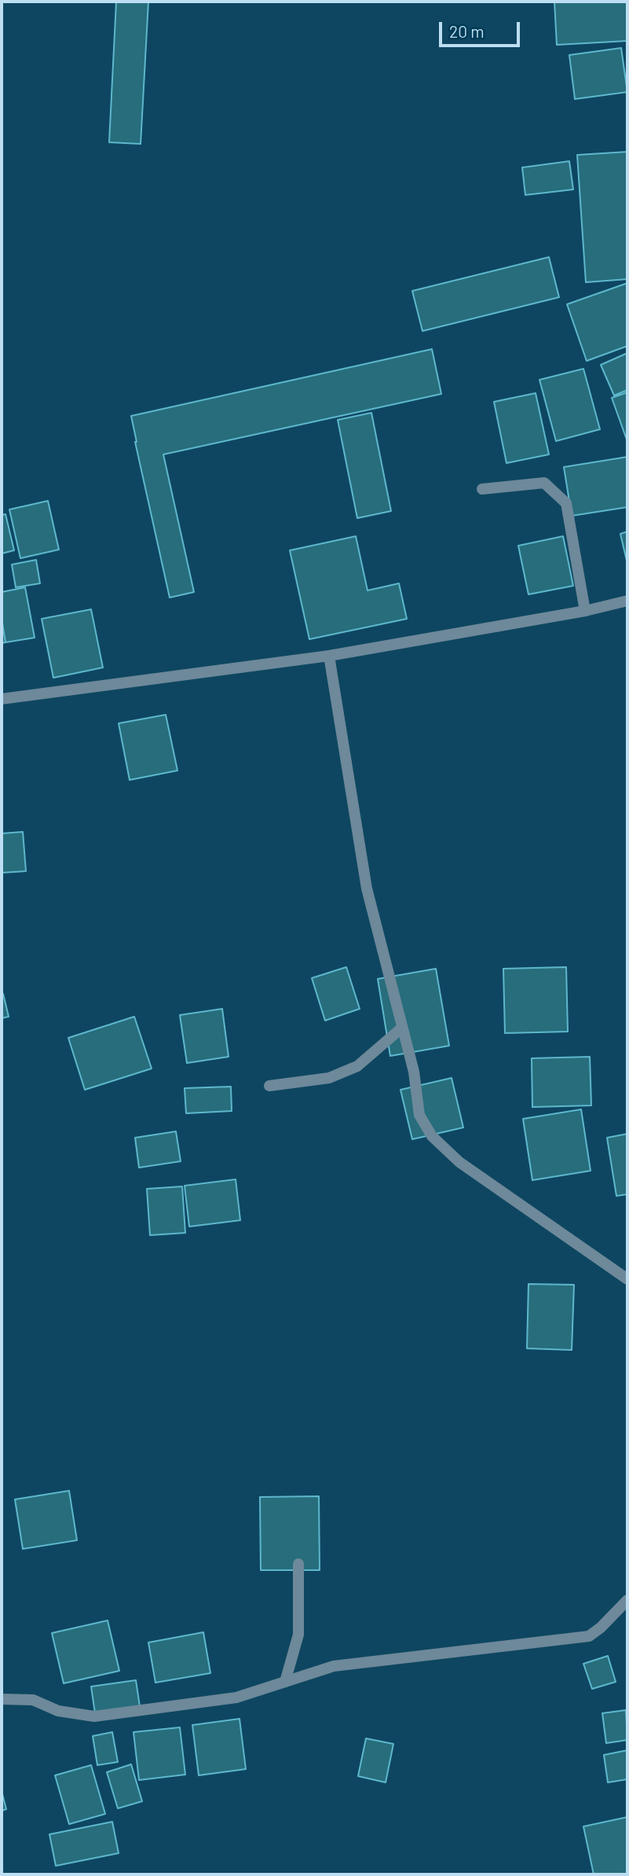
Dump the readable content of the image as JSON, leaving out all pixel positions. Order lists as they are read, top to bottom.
{
  "scale_bar": "20 m"
}
